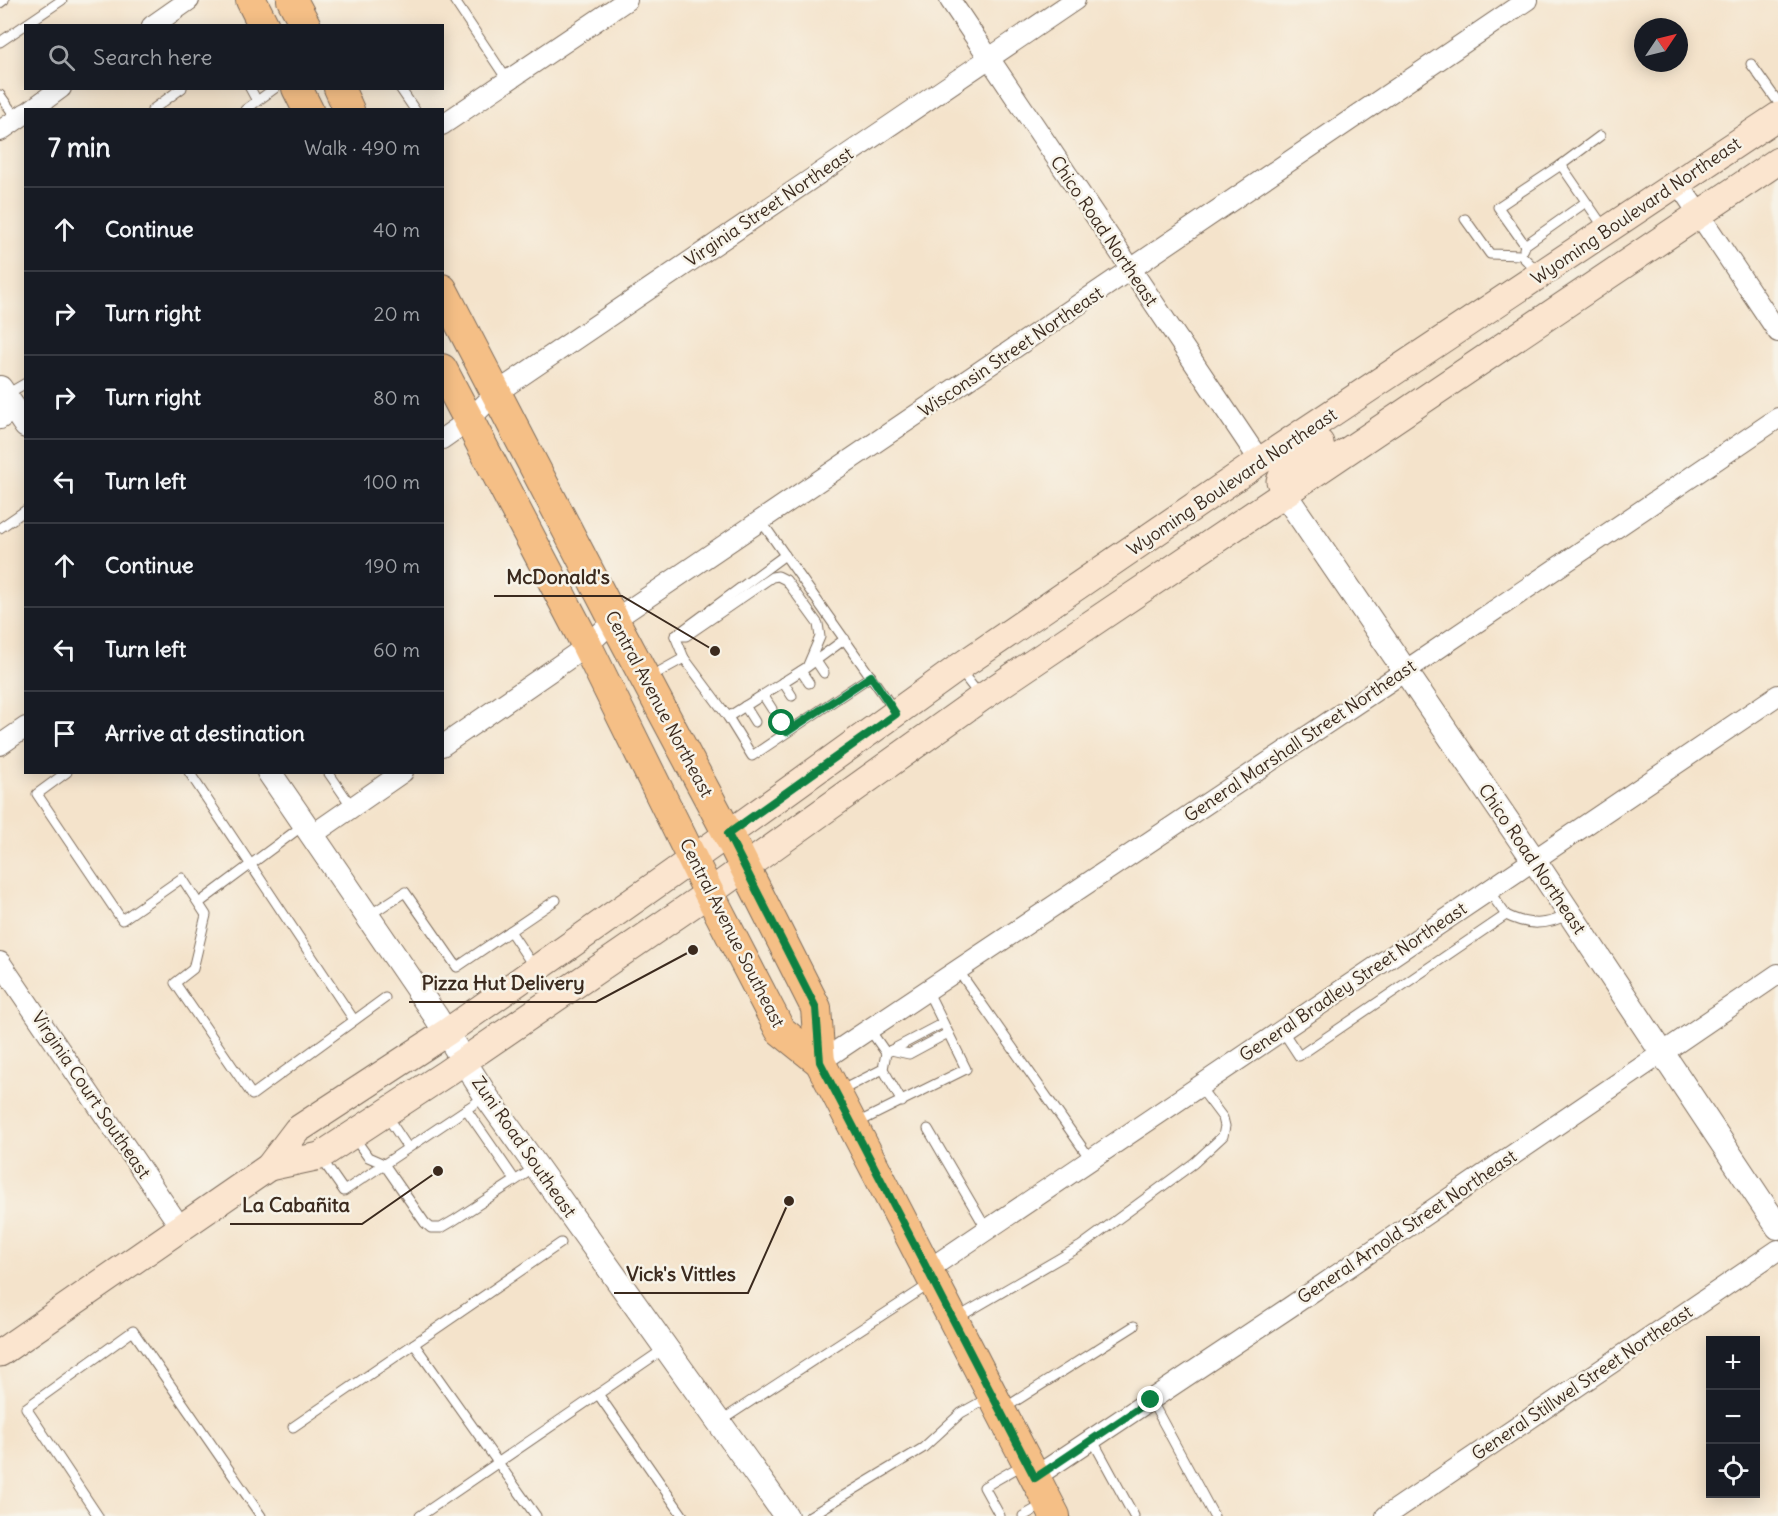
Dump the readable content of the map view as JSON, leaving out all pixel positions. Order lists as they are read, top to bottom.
{
  "streets": {
    "main road": ["Wyoming Boulevard Northeast", "Central Avenue Northeast", "Central Avenue Southeast"],
    "street": [
      "Virginia Street Northeast",
      "Chico Road Northeast",
      "Wisconsin Street Northeast",
      "General Marshall Street Northeast",
      "General Bradley Street Northeast",
      "Virginia Court Southeast",
      "Zuni Road Southeast",
      "General Arnold Street Northeast",
      "General Stillwel Street Northeast"
    ]
  },
  "crossings": [
    ["Virginia Street Northeast", "Chico Road Northeast"],
    ["Virginia Street Northeast", "Central Avenue Northeast"],
    ["Virginia Street Northeast", "Central Avenue Southeast"],
    ["Wyoming Boulevard Northeast", "Chico Road Northeast"],
    ["Wyoming Boulevard Northeast", "Central Avenue Northeast"],
    ["Wyoming Boulevard Northeast", "Central Avenue Southeast"],
    ["Wyoming Boulevard Northeast", "Zuni Road Southeast"],
    ["Chico Road Northeast", "Wisconsin Street Northeast"],
    ["Chico Road Northeast", "General Marshall Street Northeast"],
    ["Chico Road Northeast", "General Bradley Street Northeast"],
    ["Chico Road Northeast", "General Arnold Street Northeast"],
    ["Wisconsin Street Northeast", "Central Avenue Northeast"],
    ["Wisconsin Street Northeast", "Central Avenue Southeast"],
    ["Central Avenue Northeast", "General Marshall Street Northeast"],
    ["Central Avenue Northeast", "Central Avenue Southeast"],
    ["General Marshall Street Northeast", "Central Avenue Southeast"],
    ["Central Avenue Southeast", "General Bradley Street Northeast"],
    ["Central Avenue Southeast", "General Arnold Street Northeast"]
  ],
  "places": [
    "McDonald's",
    "Pizza Hut Delivery",
    "La Cabañita",
    "Vick's Vittles"
  ],
  "north": "top right",
  "page": {
    "search": "Search here",
    "heading": ["7 min", "Walk · 490 m"],
    "list": [
      ["Continue", "40 m"],
      ["Turn right", "20 m"],
      ["Turn right", "80 m"],
      ["Turn left", "100 m"],
      ["Continue", "190 m"],
      ["Turn left", "60 m"],
      "Arrive at destination"
    ],
    "map_buttons": ["+", "−"]
  }
}
